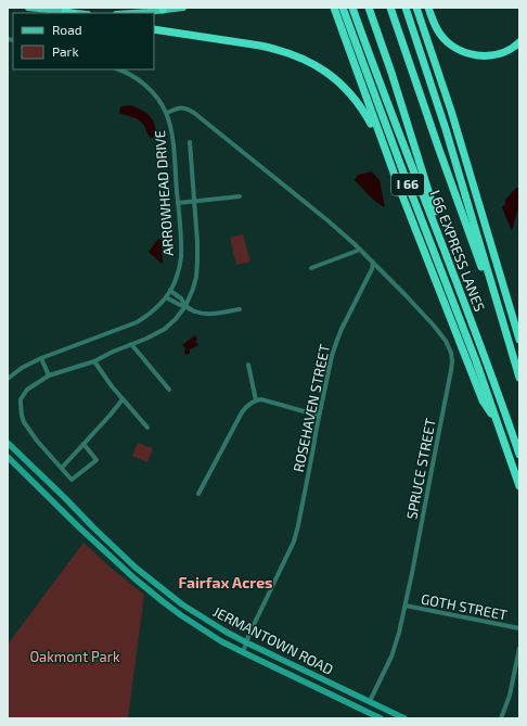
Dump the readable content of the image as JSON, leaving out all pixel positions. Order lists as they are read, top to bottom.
{
  "streets": {
    "highway": ["I 66", "I 66 EXPRESS LANES"],
    "main road": ["JERMANTOWN ROAD"],
    "street": [
      "ARROWHEAD DRIVE",
      "ROSEHAVEN STREET",
      "SPRUCE STREET",
      "GOTH STREET"
    ]
  },
  "crossings": [
    ["ROSEHAVEN STREET", "SPRUCE STREET"],
    ["ROSEHAVEN STREET", "JERMANTOWN ROAD"],
    ["SPRUCE STREET", "GOTH STREET"],
    ["SPRUCE STREET", "JERMANTOWN ROAD"]
  ],
  "districts": ["Fairfax Acres"],
  "parks": ["Oakmont Park"],
  "legend": ["Road", "Park"]
}
